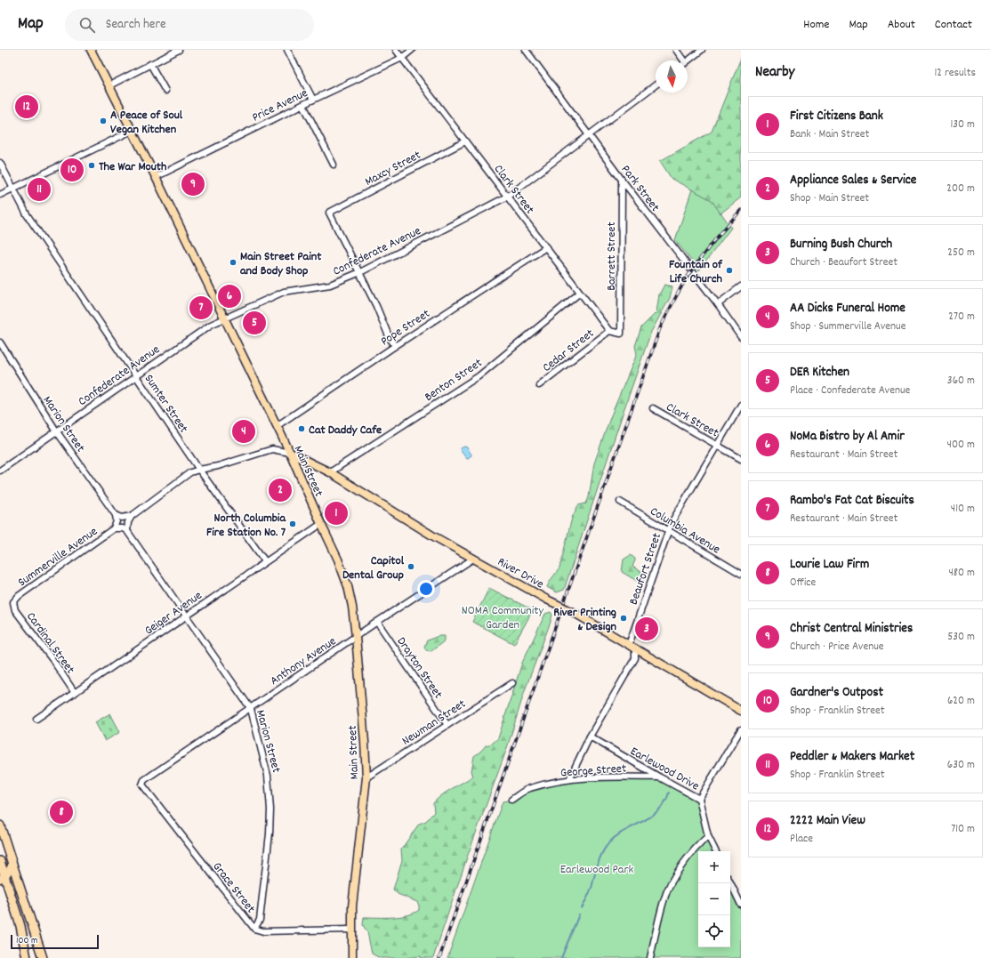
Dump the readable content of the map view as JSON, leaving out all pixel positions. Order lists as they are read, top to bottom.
{
  "streets": {
    "main road": ["Main Street", "River Drive"],
    "street": [
      "Price Avenue",
      "Maxcy Street",
      "Park Street",
      "Clark Street",
      "Confederate Avenue",
      "Barrett Street",
      "Pope Street",
      "Cedar Street",
      "Benton Street",
      "Sumter Street",
      "Marion Street",
      "Columbia Avenue",
      "Summerville Avenue",
      "Beaufort Street",
      "Geiger Avenue",
      "Cardinal Street",
      "Anthony Avenue",
      "Drayton Street",
      "Newman Street",
      "Earlewood Drive",
      "George Street",
      "Grace Street"
    ]
  },
  "crossings": [
    ["Price Avenue", "Clark Street"],
    ["Price Avenue", "Main Street"],
    ["Maxcy Street", "Clark Street"],
    ["Maxcy Street", "Confederate Avenue"],
    ["Park Street", "Confederate Avenue"],
    ["Park Street", "Barrett Street"],
    ["Clark Street", "Confederate Avenue"],
    ["Clark Street", "Barrett Street"],
    ["Clark Street", "Pope Street"],
    ["Clark Street", "Cedar Street"],
    ["Clark Street", "Benton Street"],
    ["Clark Street", "Beaufort Street"],
    ["Confederate Avenue", "Sumter Street"],
    ["Confederate Avenue", "Marion Street"],
    ["Confederate Avenue", "Main Street"],
    ["Barrett Street", "Cedar Street"],
    ["Pope Street", "Main Street"],
    ["Benton Street", "River Drive"],
    ["Sumter Street", "Geiger Avenue"],
    ["Marion Street", "Geiger Avenue"],
    ["Marion Street", "Anthony Avenue"],
    ["Marion Street", "Grace Street"],
    ["Main Street", "River Drive"],
    ["Main Street", "Geiger Avenue"],
    ["Main Street", "Anthony Avenue"],
    ["Main Street", "Newman Street"],
    ["Main Street", "Grace Street"],
    ["Columbia Avenue", "Beaufort Street"],
    ["Summerville Avenue", "Cardinal Street"],
    ["Beaufort Street", "River Drive"],
    ["River Drive", "Anthony Avenue"],
    ["Geiger Avenue", "Cardinal Street"],
    ["Anthony Avenue", "Drayton Street"],
    ["Anthony Avenue", "Grace Street"],
    ["Drayton Street", "Newman Street"],
    ["Earlewood Drive", "George Street"]
  ],
  "parks": ["NOMA Community Garden", "Earlewood Park"],
  "places": [
    "A Peace of Soul Vegan Kitchen",
    "The War Mouth",
    "Main Street Paint and Body Shop",
    "Fountain of Life Church",
    "Cat Daddy Cafe",
    "North Columbia Fire Station No. 7",
    "Capitol Dental Group",
    "River Printing & Design"
  ],
  "scale_bar": "100 m",
  "north": "bottom",
  "page": {
    "header": "Map",
    "search": "Search here",
    "nav": [
      "Home",
      "Map",
      "About",
      "Contact"
    ],
    "heading": ["Nearby", "12 results"],
    "pins": [
      "12",
      "10",
      "9",
      "11",
      "6",
      "7",
      "5",
      "4",
      "2",
      "1",
      "3",
      "8"
    ],
    "list": [
      {
        "mark": "1",
        "name": "First Citizens Bank",
        "note": "Bank · Main Street",
        "value": "130 m"
      },
      {
        "mark": "2",
        "name": "Appliance Sales & Service",
        "note": "Shop · Main Street",
        "value": "200 m"
      },
      {
        "mark": "3",
        "name": "Burning Bush Church",
        "note": "Church · Beaufort Street",
        "value": "250 m"
      },
      {
        "mark": "4",
        "name": "AA Dicks Funeral Home",
        "note": "Shop · Summerville Avenue",
        "value": "270 m"
      },
      {
        "mark": "5",
        "name": "DER Kitchen",
        "note": "Place · Confederate Avenue",
        "value": "360 m"
      },
      {
        "mark": "6",
        "name": "NoMa Bistro by Al Amir",
        "note": "Restaurant · Main Street",
        "value": "400 m"
      },
      {
        "mark": "7",
        "name": "Rambo's Fat Cat Biscuits",
        "note": "Restaurant · Main Street",
        "value": "410 m"
      },
      {
        "mark": "8",
        "name": "Lourie Law Firm",
        "note": "Office",
        "value": "480 m"
      },
      {
        "mark": "9",
        "name": "Christ Central Ministries",
        "note": "Church · Price Avenue",
        "value": "530 m"
      },
      {
        "mark": "10",
        "name": "Gardner's Outpost",
        "note": "Shop · Franklin Street",
        "value": "620 m"
      },
      {
        "mark": "11",
        "name": "Peddler & Makers Market",
        "note": "Shop · Franklin Street",
        "value": "630 m"
      },
      {
        "mark": "12",
        "name": "2222 Main View",
        "note": "Place",
        "value": "710 m"
      }
    ],
    "map_buttons": ["+", "−"],
    "scale": "100 m"
  }
}
